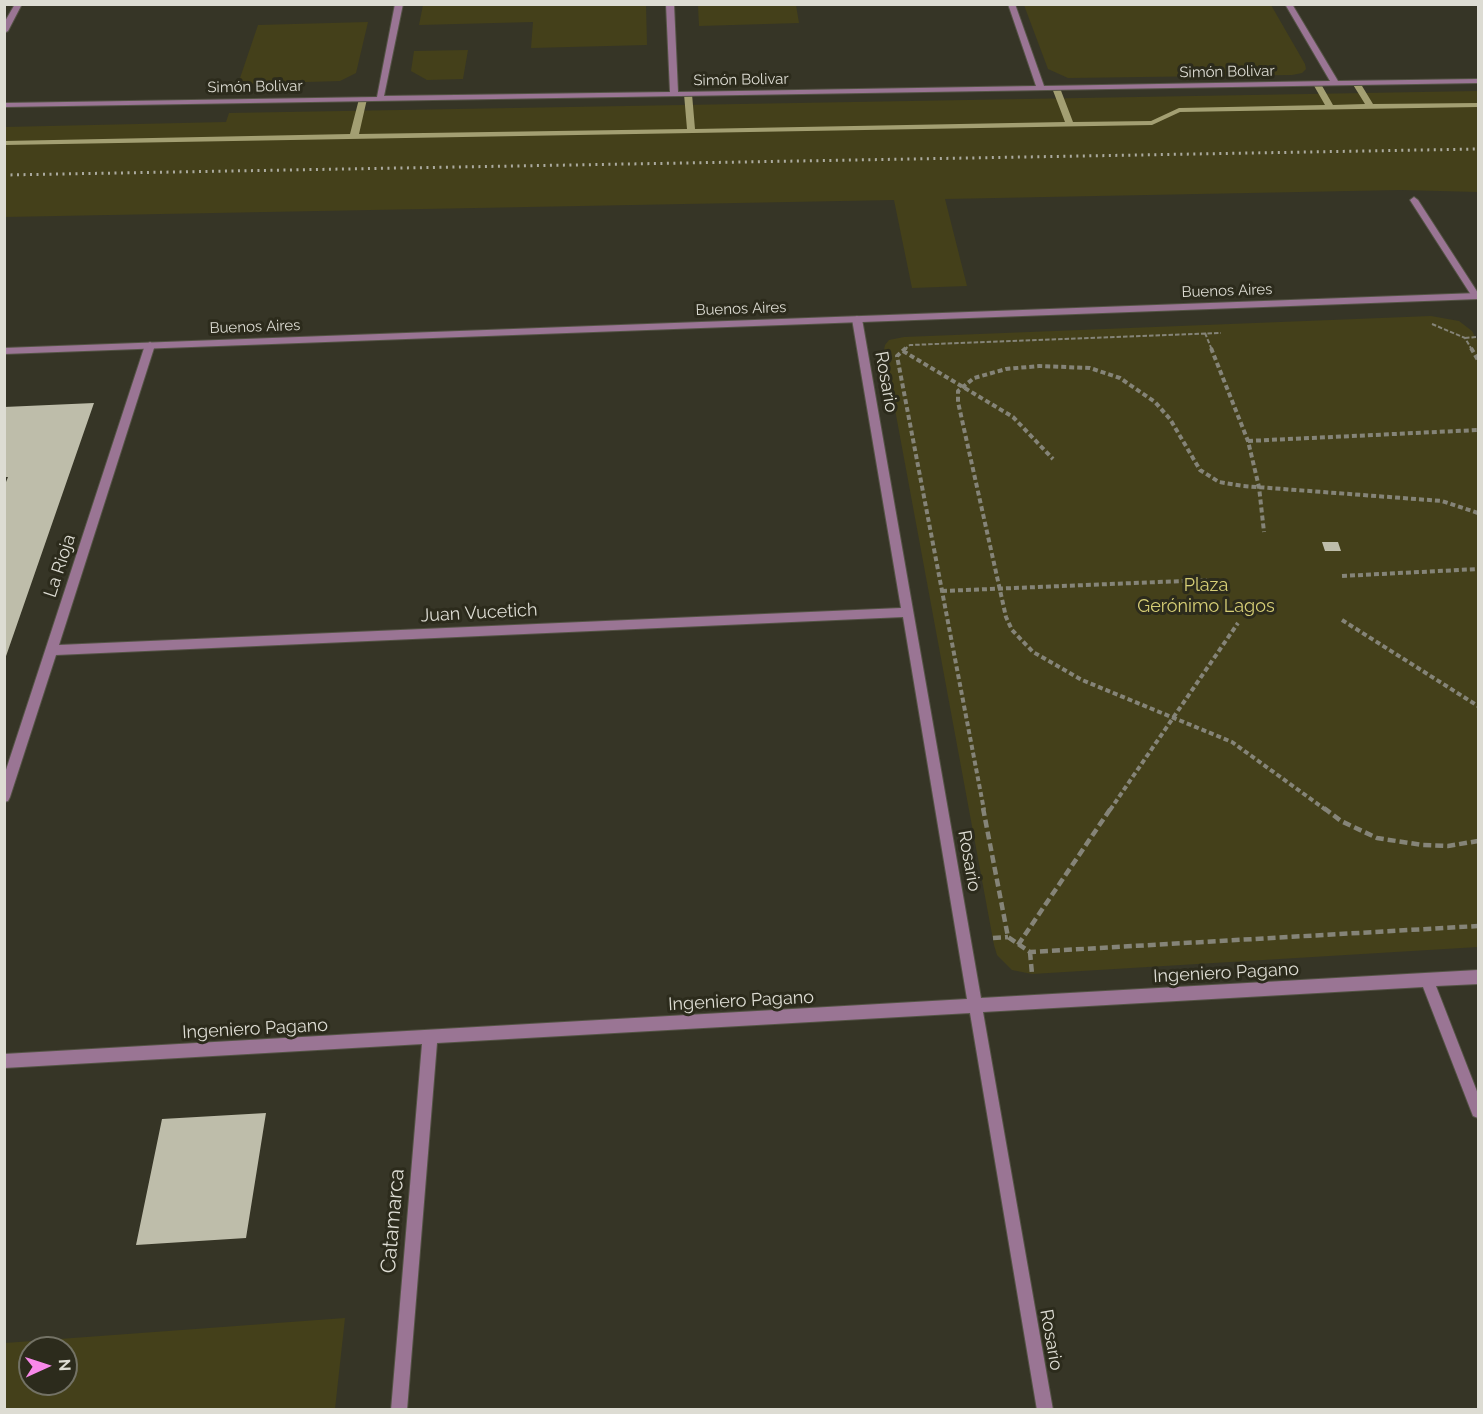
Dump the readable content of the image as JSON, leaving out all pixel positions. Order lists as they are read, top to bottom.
{
  "streets": {
    "street": [
      "Simón Bolivar",
      "Buenos Aires",
      "Rosario",
      "La Rioja",
      "Juan Vucetich",
      "Ingeniero Pagano",
      "Catamarca"
    ]
  },
  "crossings": [
    ["Buenos Aires", "Rosario"],
    ["Buenos Aires", "La Rioja"],
    ["Rosario", "Juan Vucetich"],
    ["Rosario", "Ingeniero Pagano"],
    ["La Rioja", "Juan Vucetich"],
    ["Ingeniero Pagano", "Catamarca"]
  ],
  "parks": ["Plaza Gerónimo Lagos"],
  "north": "right"
}
